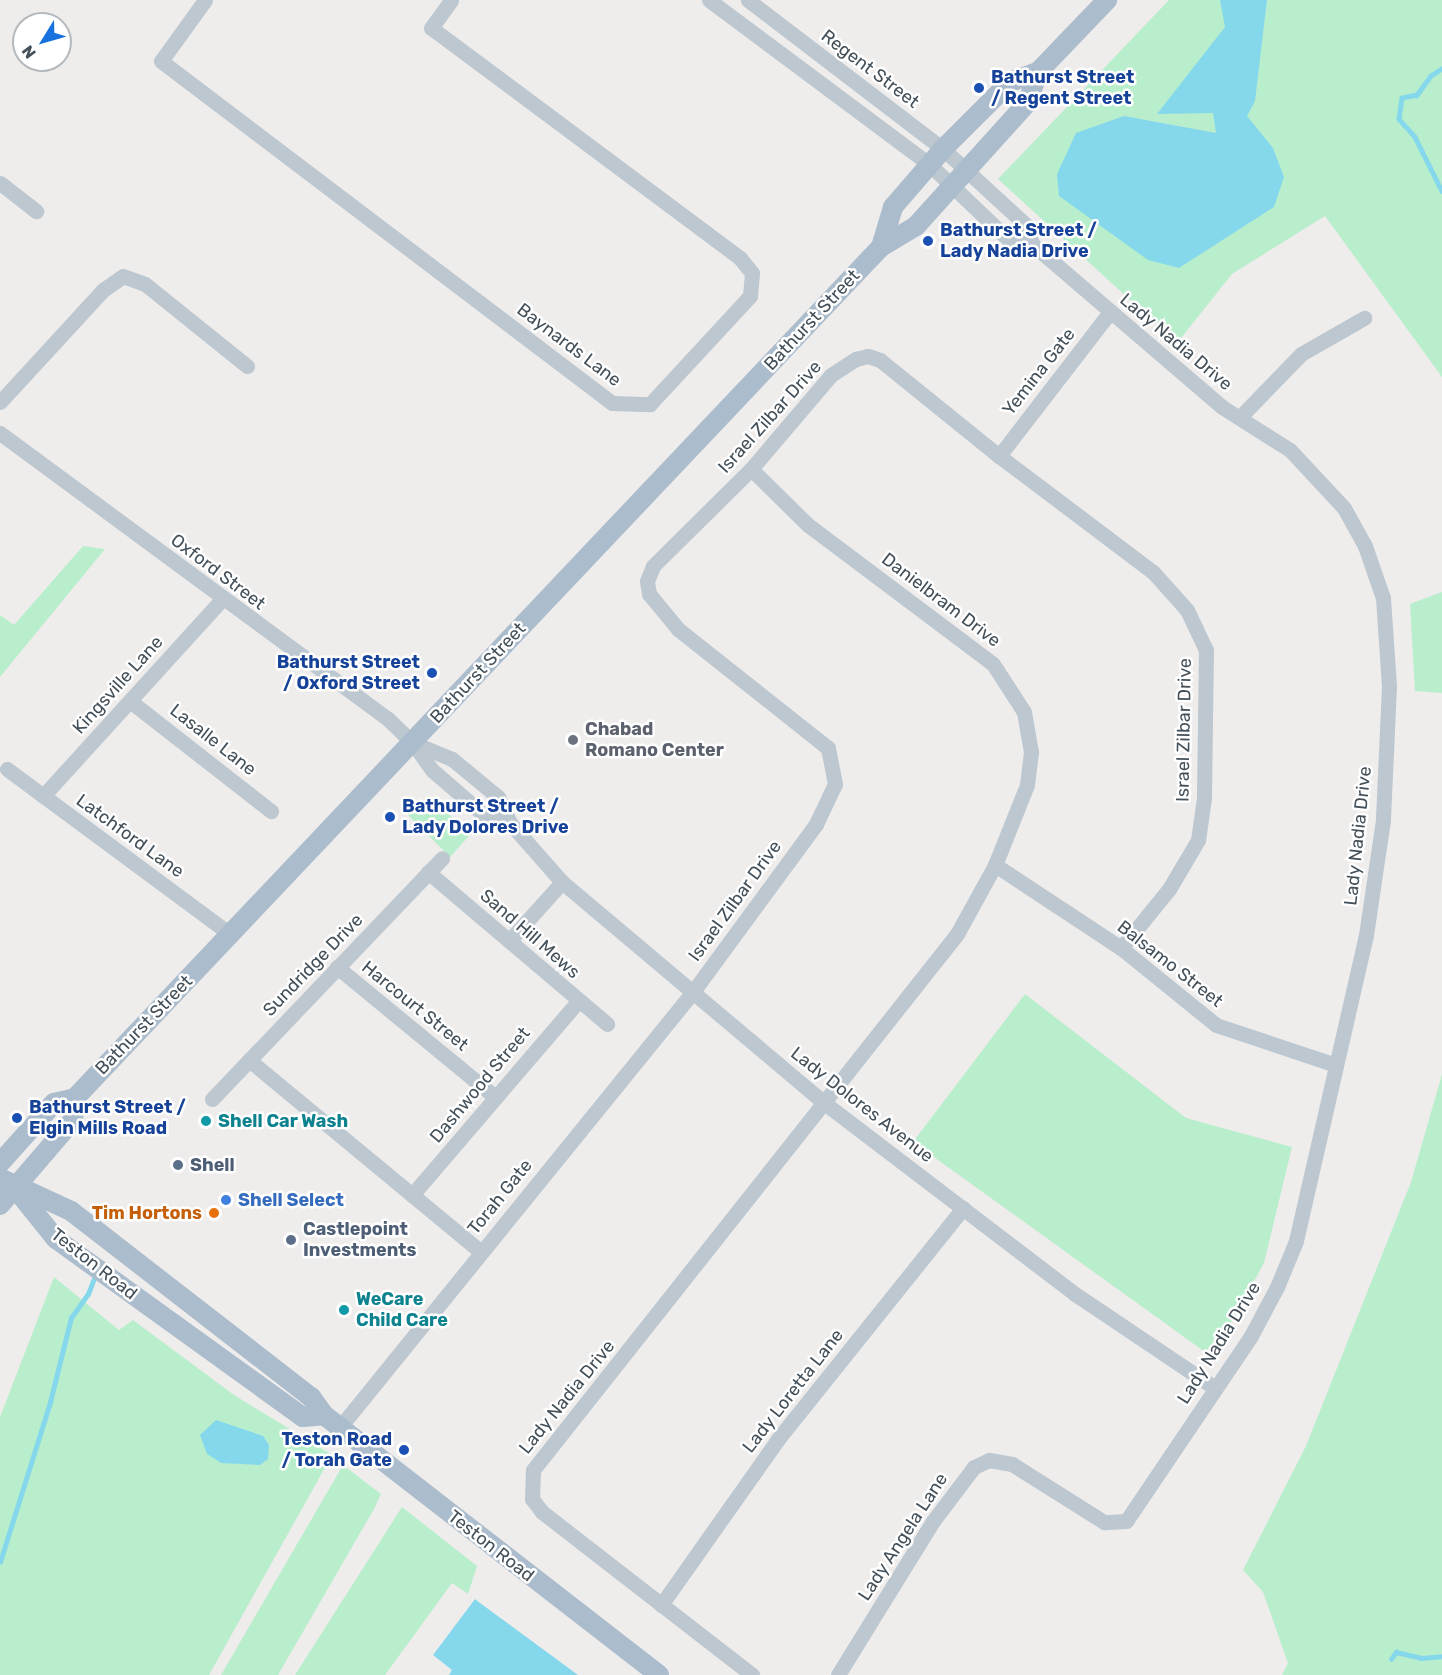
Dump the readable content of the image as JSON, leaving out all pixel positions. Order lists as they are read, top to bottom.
{
  "streets": {
    "main road": ["Bathurst Street", "Teston Road"],
    "street": [
      "Regent Street",
      "Lady Nadia Drive",
      "Baynards Lane",
      "Yemina Gate",
      "Israel Zilbar Drive",
      "Oxford Street",
      "Danielbram Drive",
      "Kingsville Lane",
      "Lasalle Lane",
      "Latchford Lane",
      "Sand Hill Mews",
      "Balsamo Street",
      "Sundridge Drive",
      "Harcourt Street",
      "Dashwood Street",
      "Lady Dolores Avenue",
      "Torah Gate",
      "Lady Loretta Lane",
      "Lady Angela Lane"
    ]
  },
  "crossings": [
    ["Regent Street", "Bathurst Street"],
    ["Regent Street", "Lady Nadia Drive"],
    ["Bathurst Street", "Lady Nadia Drive"],
    ["Bathurst Street", "Oxford Street"],
    ["Bathurst Street", "Latchford Lane"],
    ["Bathurst Street", "Lady Dolores Avenue"],
    ["Lady Nadia Drive", "Yemina Gate"],
    ["Lady Nadia Drive", "Danielbram Drive"],
    ["Lady Nadia Drive", "Balsamo Street"],
    ["Lady Nadia Drive", "Lady Dolores Avenue"],
    ["Lady Nadia Drive", "Lady Loretta Lane"],
    ["Lady Nadia Drive", "Lady Angela Lane"],
    ["Yemina Gate", "Israel Zilbar Drive"],
    ["Israel Zilbar Drive", "Danielbram Drive"],
    ["Israel Zilbar Drive", "Balsamo Street"],
    ["Israel Zilbar Drive", "Lady Dolores Avenue"],
    ["Israel Zilbar Drive", "Torah Gate"],
    ["Oxford Street", "Kingsville Lane"],
    ["Oxford Street", "Lady Dolores Avenue"],
    ["Danielbram Drive", "Balsamo Street"],
    ["Danielbram Drive", "Lady Dolores Avenue"],
    ["Kingsville Lane", "Lasalle Lane"],
    ["Kingsville Lane", "Latchford Lane"],
    ["Sand Hill Mews", "Sundridge Drive"],
    ["Sand Hill Mews", "Dashwood Street"],
    ["Sundridge Drive", "Harcourt Street"],
    ["Harcourt Street", "Dashwood Street"],
    ["Lady Dolores Avenue", "Torah Gate"],
    ["Lady Dolores Avenue", "Lady Loretta Lane"],
    ["Torah Gate", "Teston Road"]
  ],
  "places": [
    "Bathurst Street / Regent Street",
    "Bathurst Street / Lady Nadia Drive",
    "Bathurst Street / Oxford Street",
    "Chabad Romano Center",
    "Bathurst Street / Lady Dolores Drive",
    "Bathurst Street / Elgin Mills Road",
    "Shell Car Wash",
    "Shell",
    "Shell Select",
    "Tim Hortons",
    "Castlepoint Investments",
    "WeCare Child Care",
    "Teston Road / Torah Gate"
  ],
  "north": "bottom left"
}
